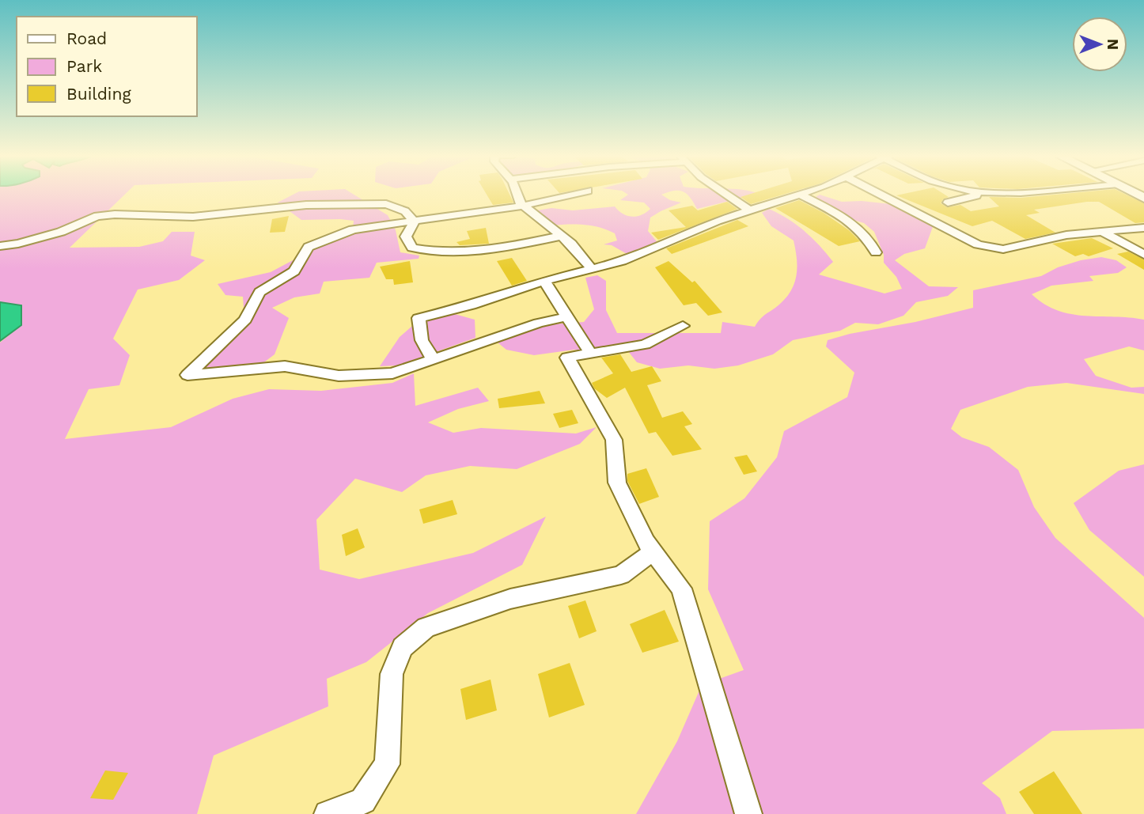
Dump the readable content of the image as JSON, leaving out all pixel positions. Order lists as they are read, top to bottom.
{
  "legend": ["Road", "Park", "Building"],
  "north": "right"
}
